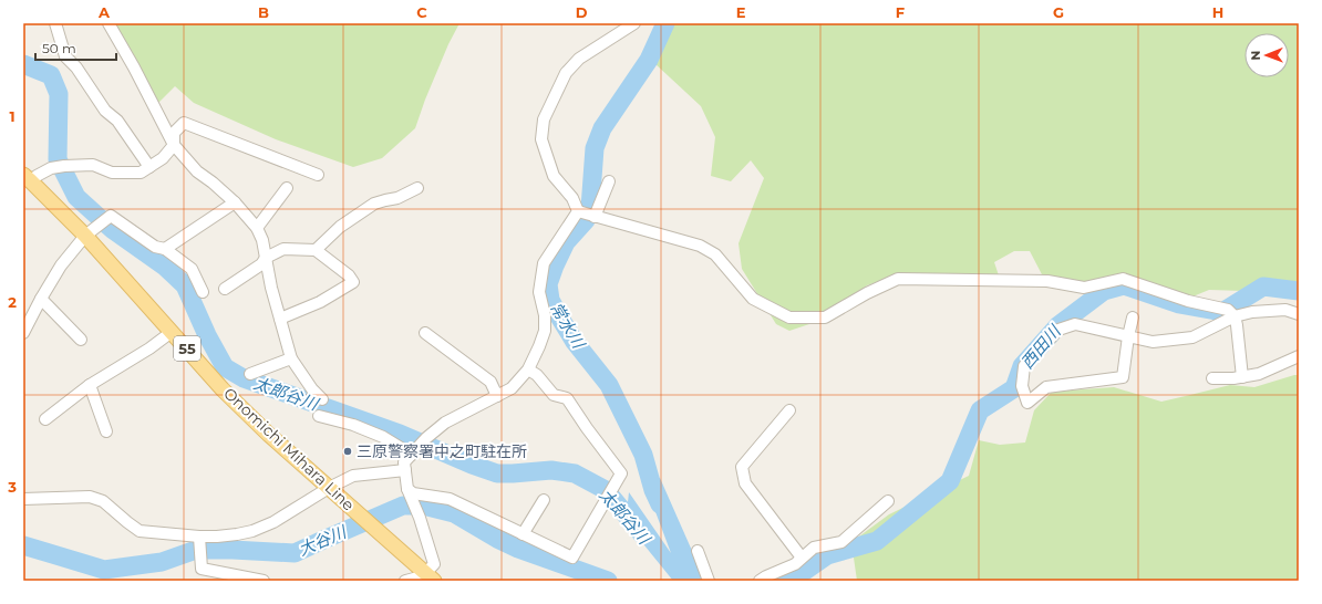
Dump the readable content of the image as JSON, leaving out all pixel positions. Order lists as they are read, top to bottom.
{
  "streets": {
    "main road": ["55", "Onomichi Mihara Line"]
  },
  "water": [
    "常水川",
    "西田川",
    "太郎谷川",
    "大谷川"
  ],
  "places": ["三原警察署中之町駐在所"],
  "scale_bar": "50 m",
  "north": "left",
  "grid": {
    "columns": [
      "A",
      "B",
      "C",
      "D",
      "E",
      "F",
      "G",
      "H"
    ],
    "rows": ["1", "2", "3"]
  }
}
